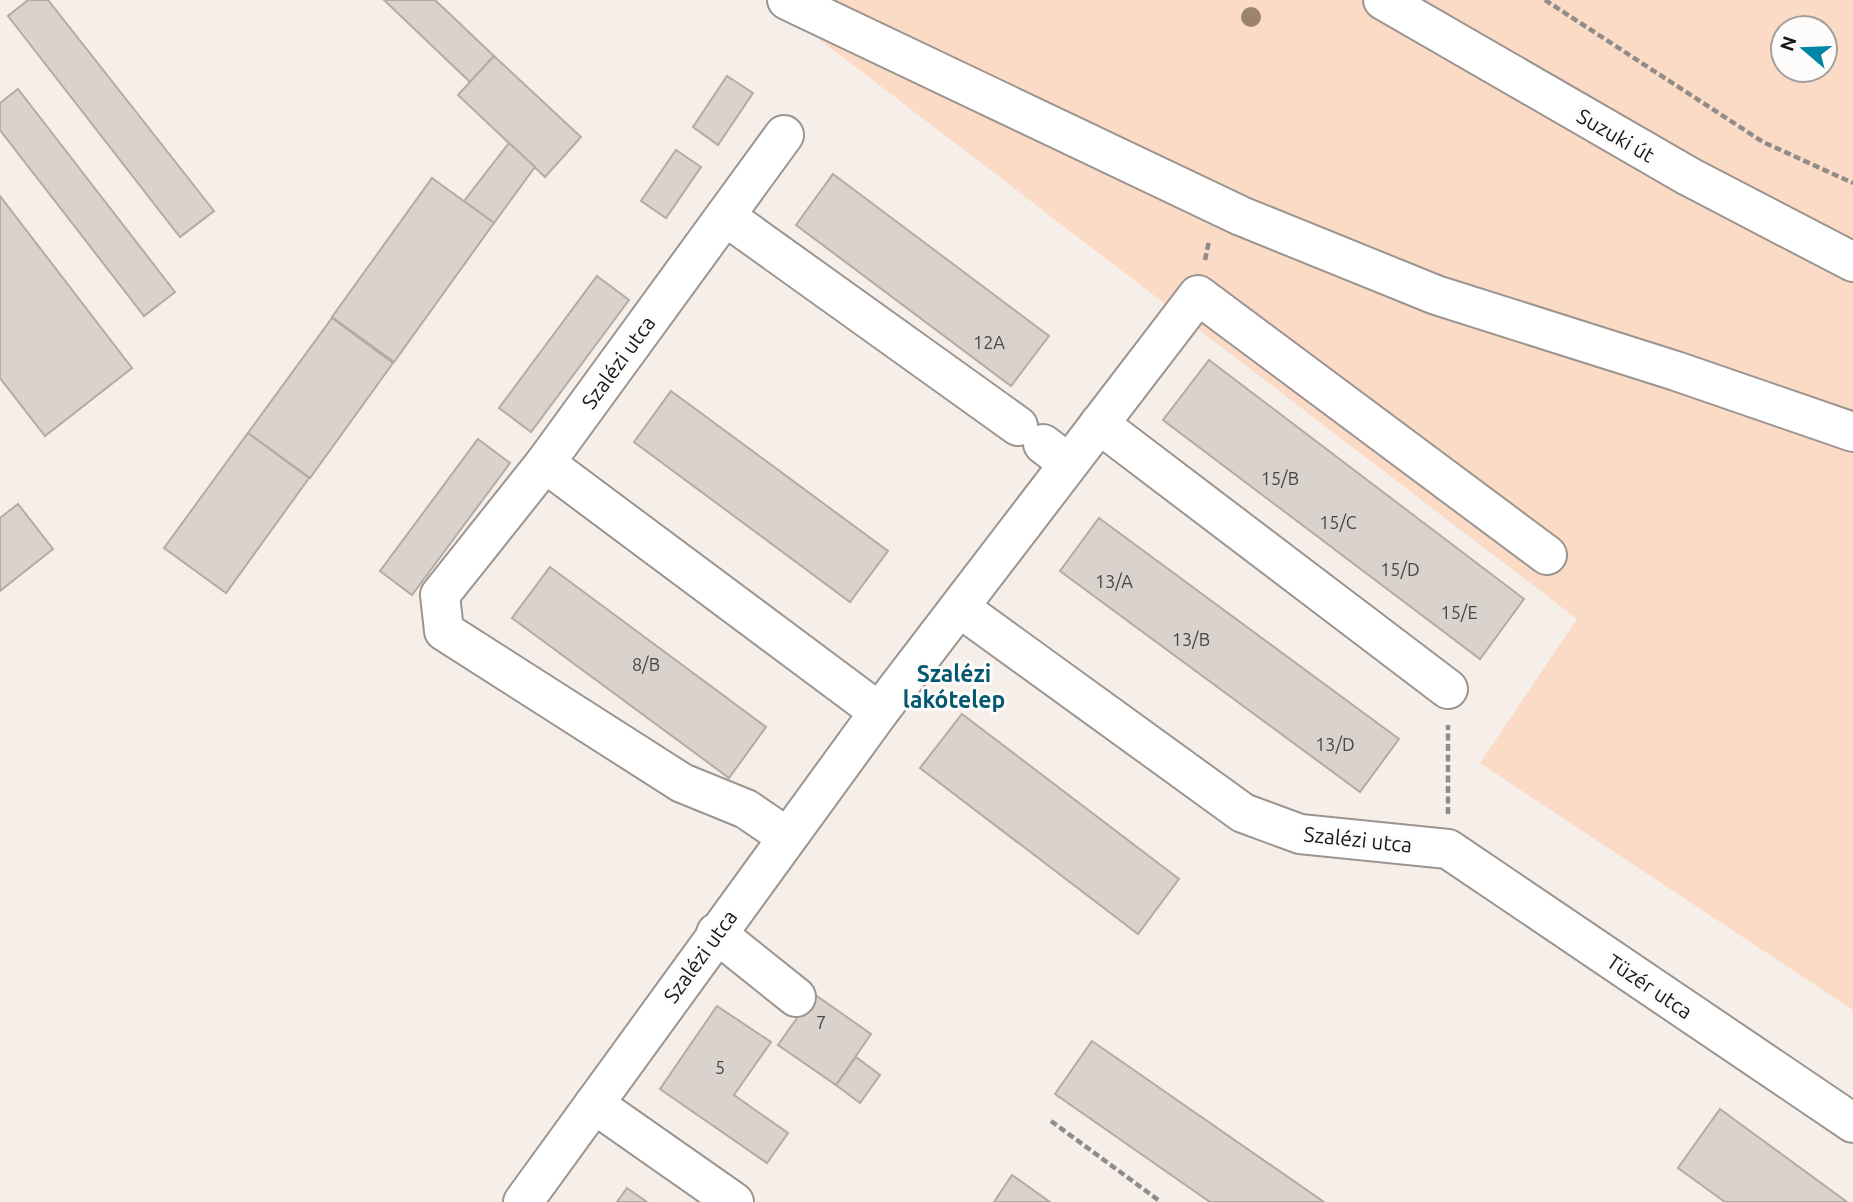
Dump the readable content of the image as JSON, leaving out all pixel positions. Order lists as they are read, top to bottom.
{
  "streets": {
    "street": ["Suzuki út", "Szalézi utca", "Tüzér utca"]
  },
  "crossings": [
    ["Szalézi utca", "Tüzér utca"]
  ],
  "districts": ["Szalézi lakótelep"],
  "house_numbers": [
    "12A",
    "15/B",
    "15/C",
    "15/D",
    "13/A",
    "15/E",
    "13/B",
    "8/B",
    "13/D",
    "7",
    "5"
  ],
  "north": "left"
}
